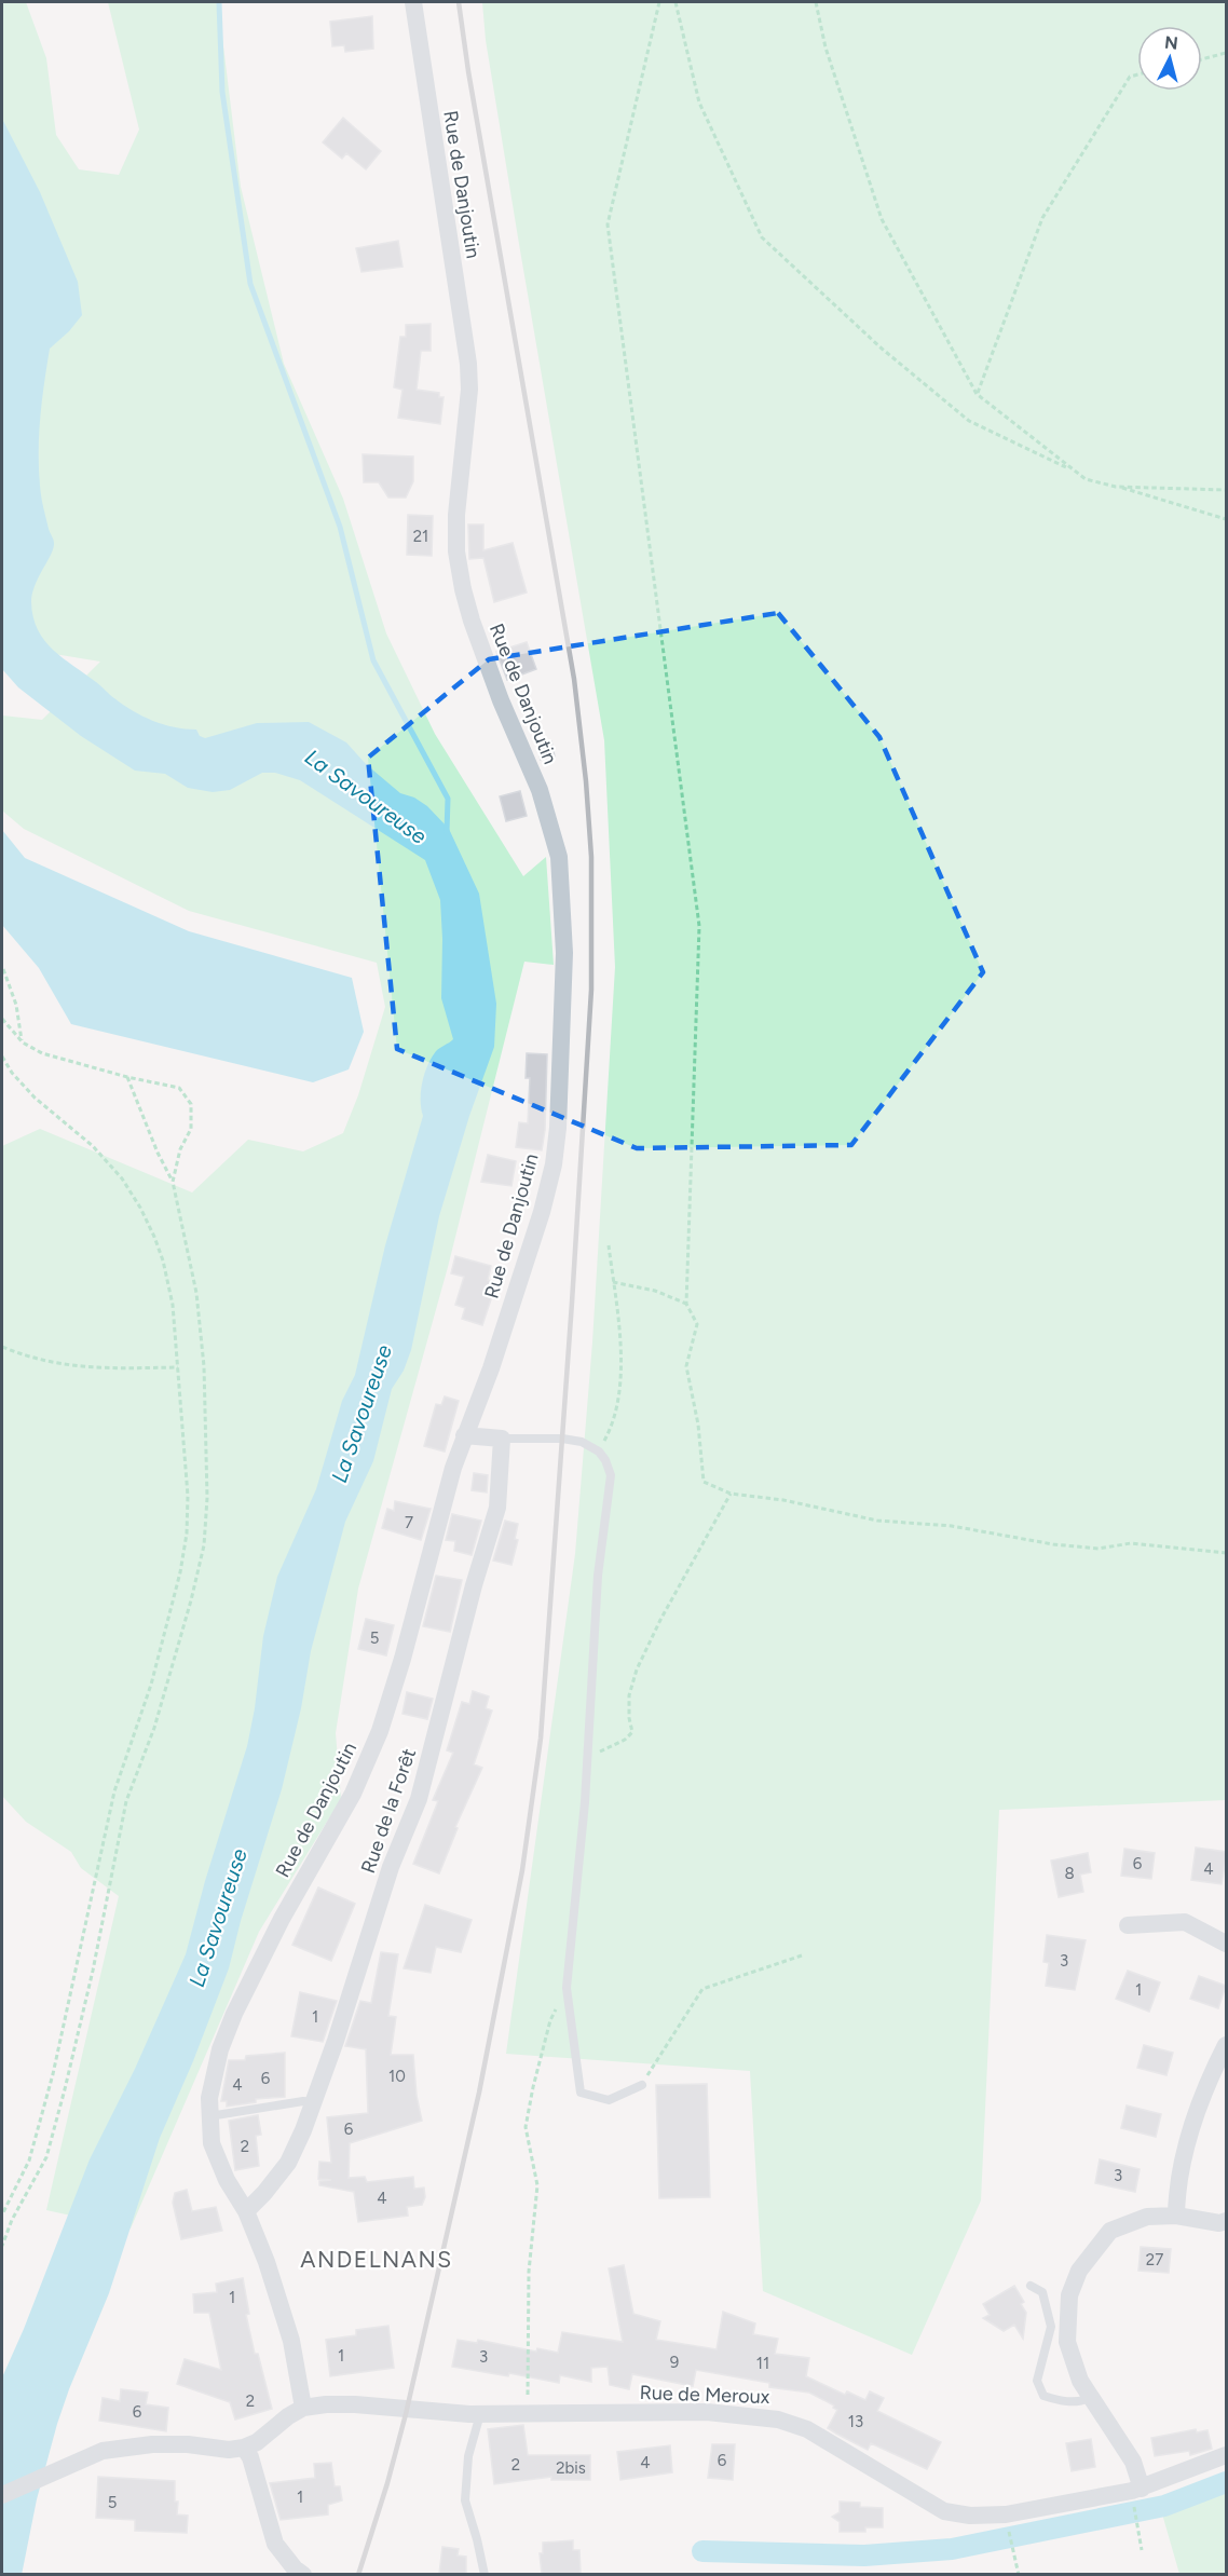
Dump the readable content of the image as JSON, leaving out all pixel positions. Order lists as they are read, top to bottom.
{
  "streets": {
    "street": ["Rue de Danjoutin", "Rue de la Forêt", "Rue de Meroux"]
  },
  "crossings": [
    ["Rue de Danjoutin", "Rue de la Forêt"],
    ["Rue de Danjoutin", "Rue de Meroux"]
  ],
  "districts": ["ANDELNANS"],
  "water": ["La Savoureuse"],
  "house_numbers": [
    "21",
    "7",
    "5",
    "6",
    "4",
    "8",
    "3",
    "1",
    "1",
    "10",
    "6",
    "4",
    "6",
    "2",
    "3",
    "4",
    "27",
    "1",
    "1",
    "3",
    "9",
    "11",
    "2",
    "6",
    "13",
    "6",
    "4",
    "2",
    "2bis",
    "1",
    "5"
  ],
  "north": "top"
}
